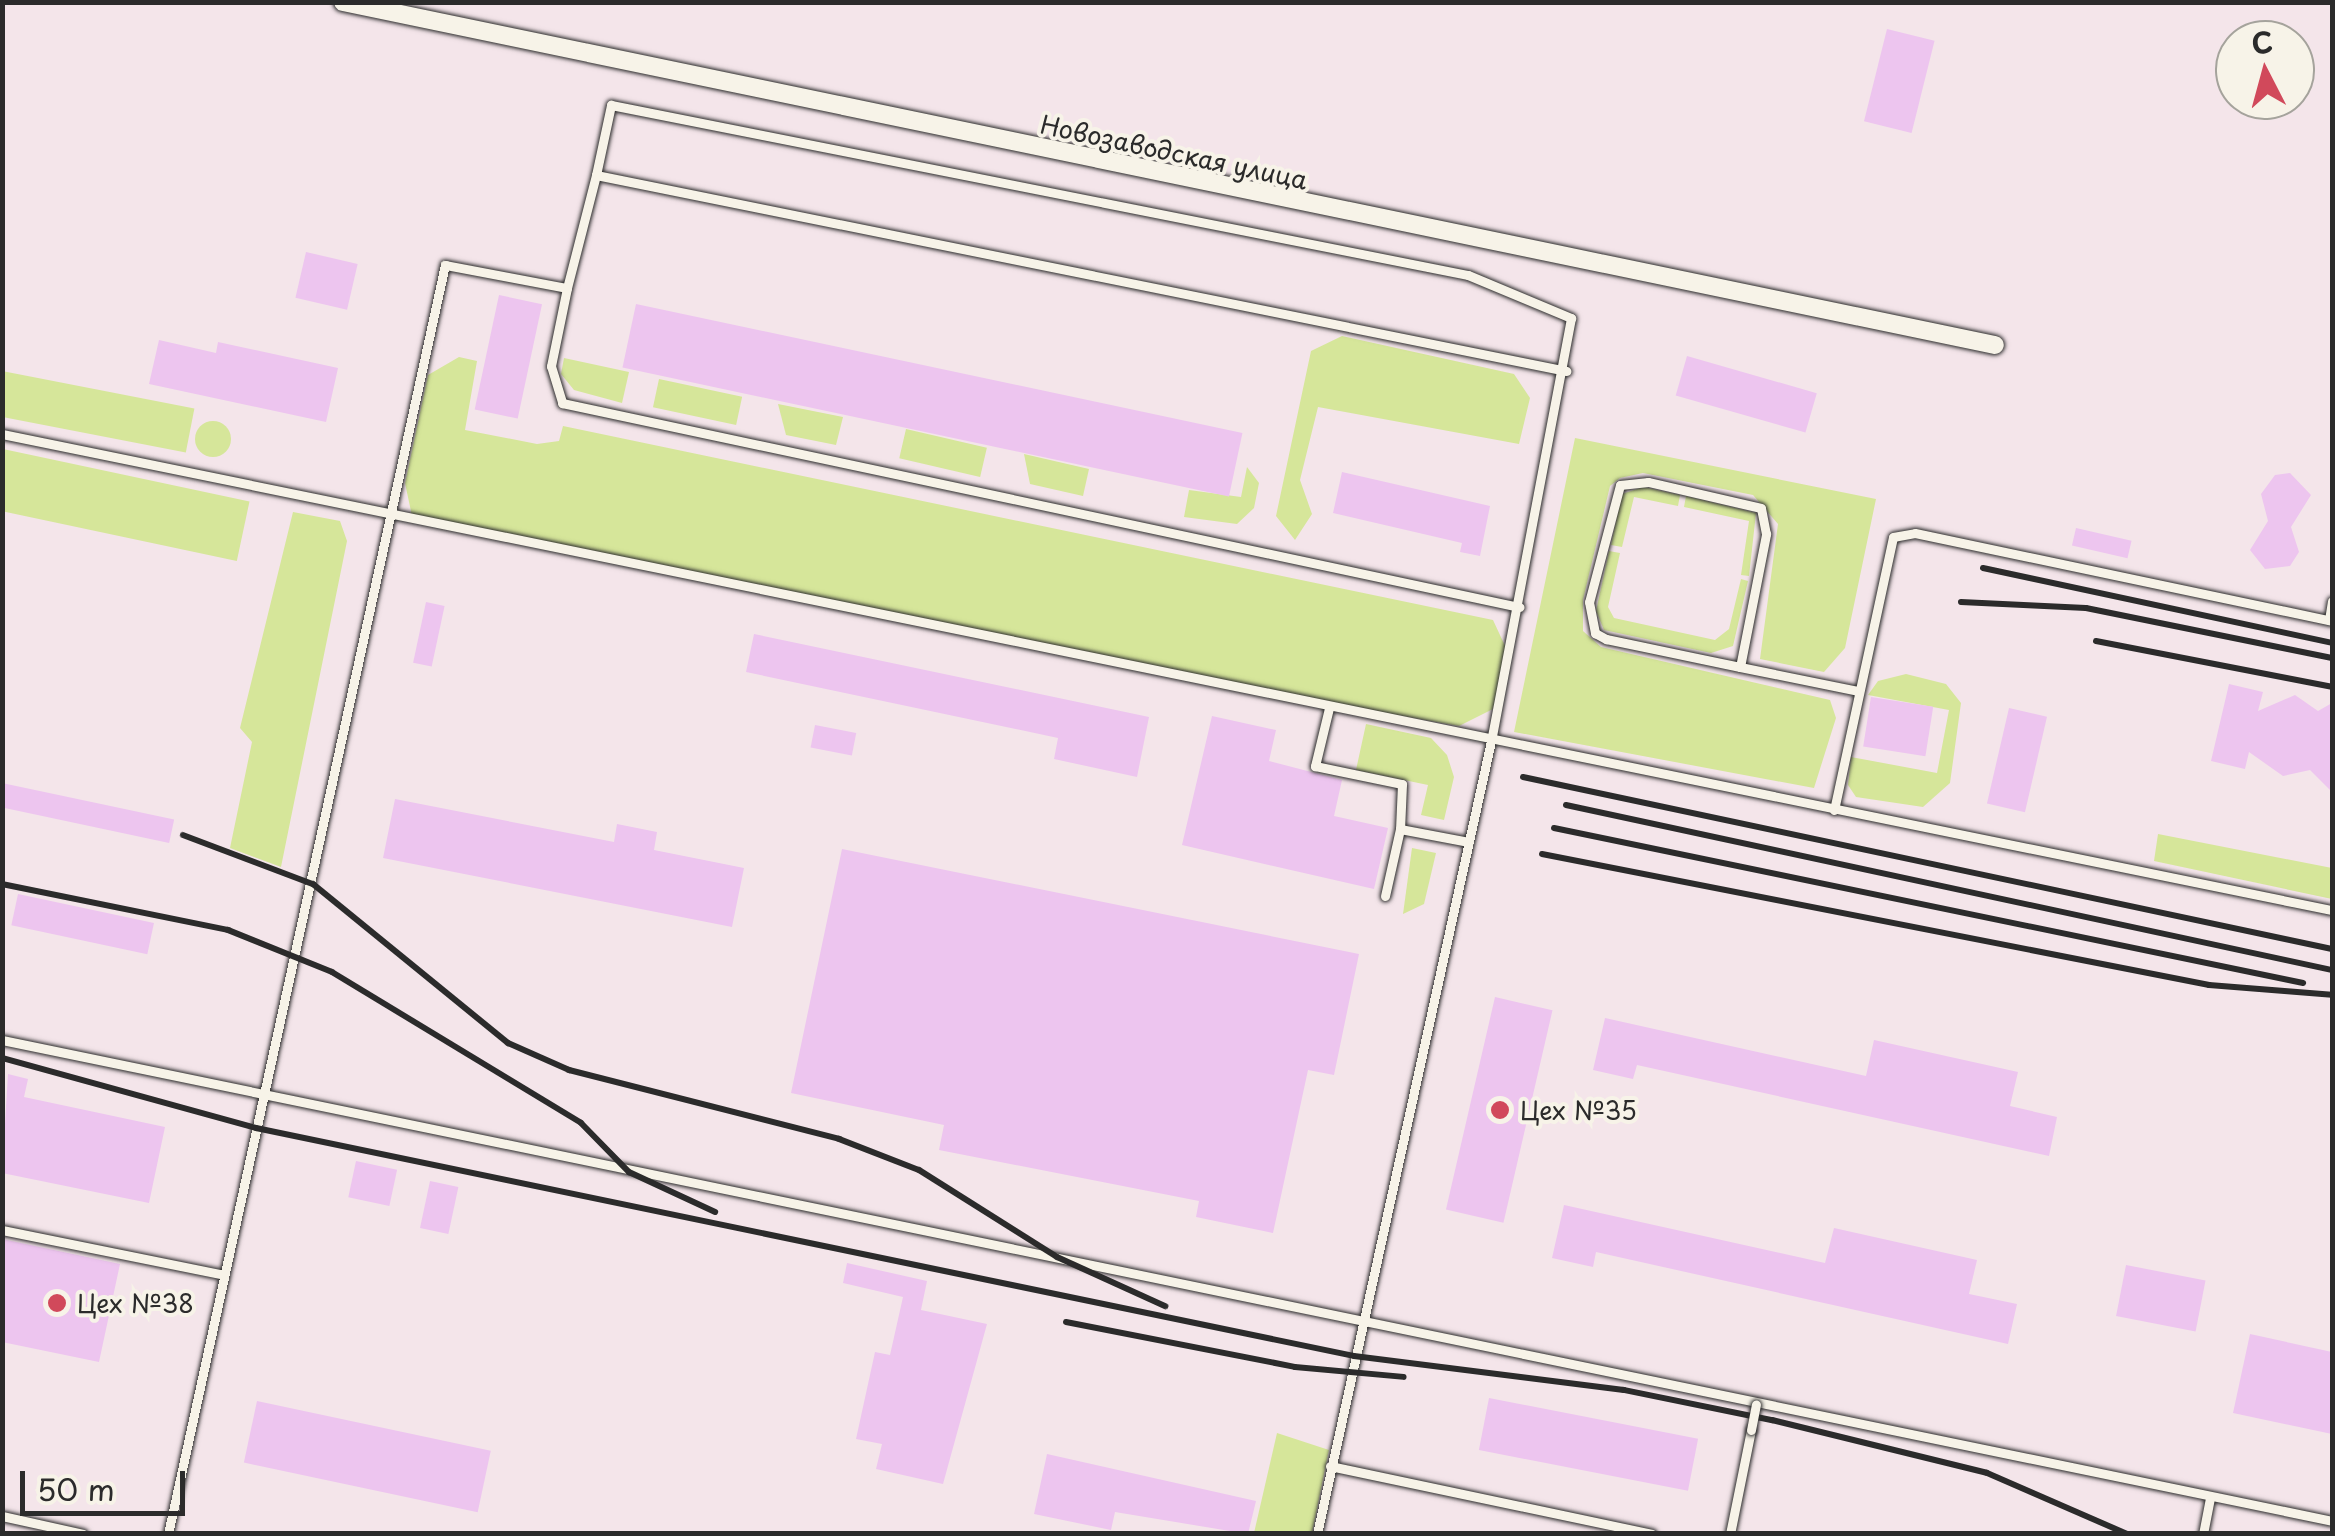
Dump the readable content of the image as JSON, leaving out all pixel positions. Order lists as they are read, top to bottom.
{
  "streets": {
    "street": ["Новозаводская улица"]
  },
  "places": ["Цех №35", "Цех №38"],
  "scale_bar": "50 m",
  "north": "top"
}
